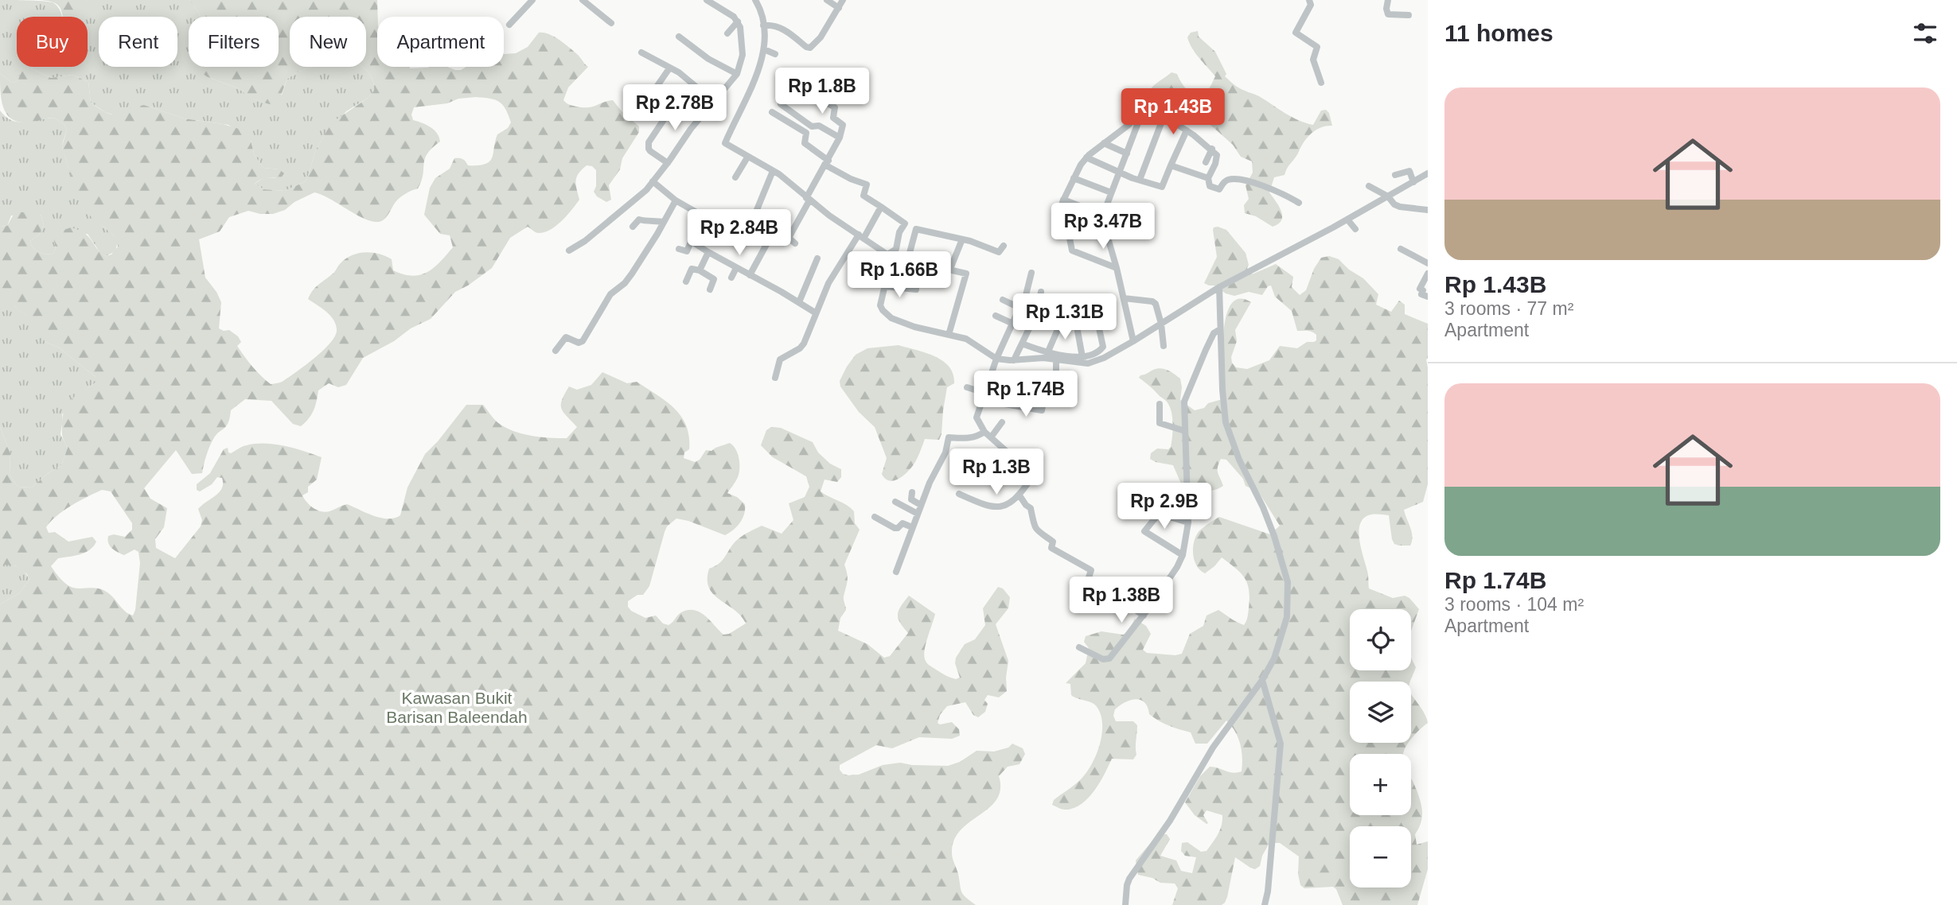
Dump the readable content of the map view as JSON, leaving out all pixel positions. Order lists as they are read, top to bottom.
{
  "parks": ["Kawasan Bukit Barisan Baleendah"],
  "page": {
    "heading": "11 homes",
    "chip": [
      "Buy",
      "Rent",
      "Filters",
      "New",
      "Apartment"
    ],
    "list": [
      {
        "name": "Rp 1.43B",
        "note": "3 rooms · 77 m² · Apartment"
      },
      {
        "name": "Rp 1.74B",
        "note": "3 rooms · 104 m² · Apartment"
      }
    ],
    "price": [
      "Rp 1.8B",
      "Rp 2.78B",
      "Rp 1.43B",
      "Rp 3.47B",
      "Rp 2.84B",
      "Rp 1.66B",
      "Rp 1.31B",
      "Rp 1.74B",
      "Rp 1.3B",
      "Rp 2.9B",
      "Rp 1.38B"
    ],
    "map_buttons": ["+", "−"]
  }
}
